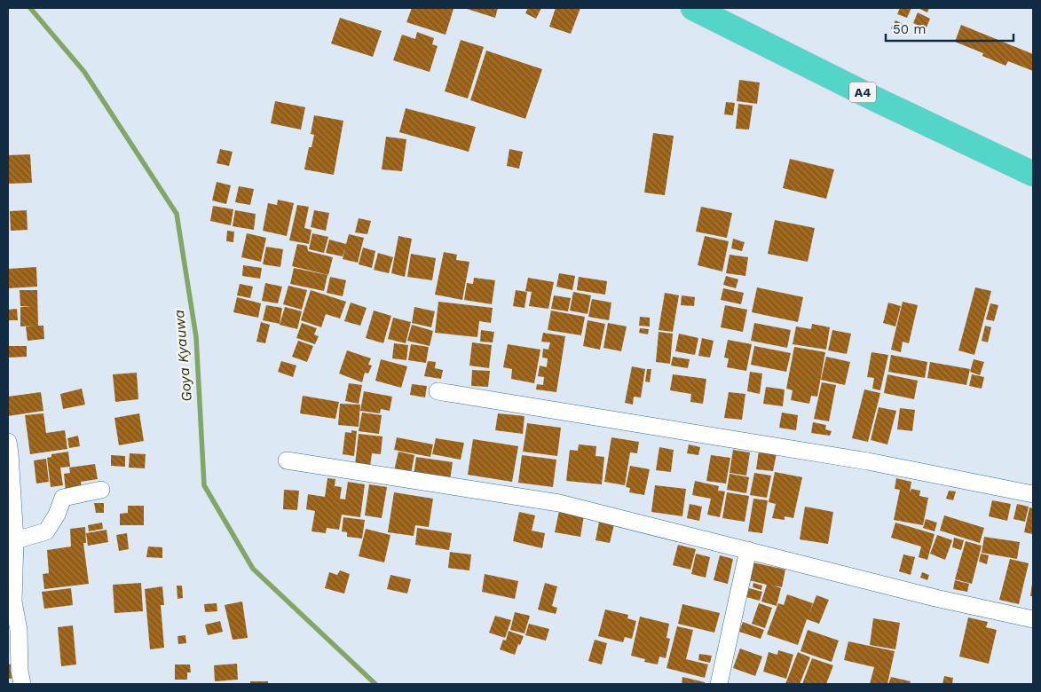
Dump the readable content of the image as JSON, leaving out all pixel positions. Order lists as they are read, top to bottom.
{
  "streets": {
    "highway": ["A4"]
  },
  "water": ["Goya Kyauwa"],
  "scale_bar": "50 m"
}
